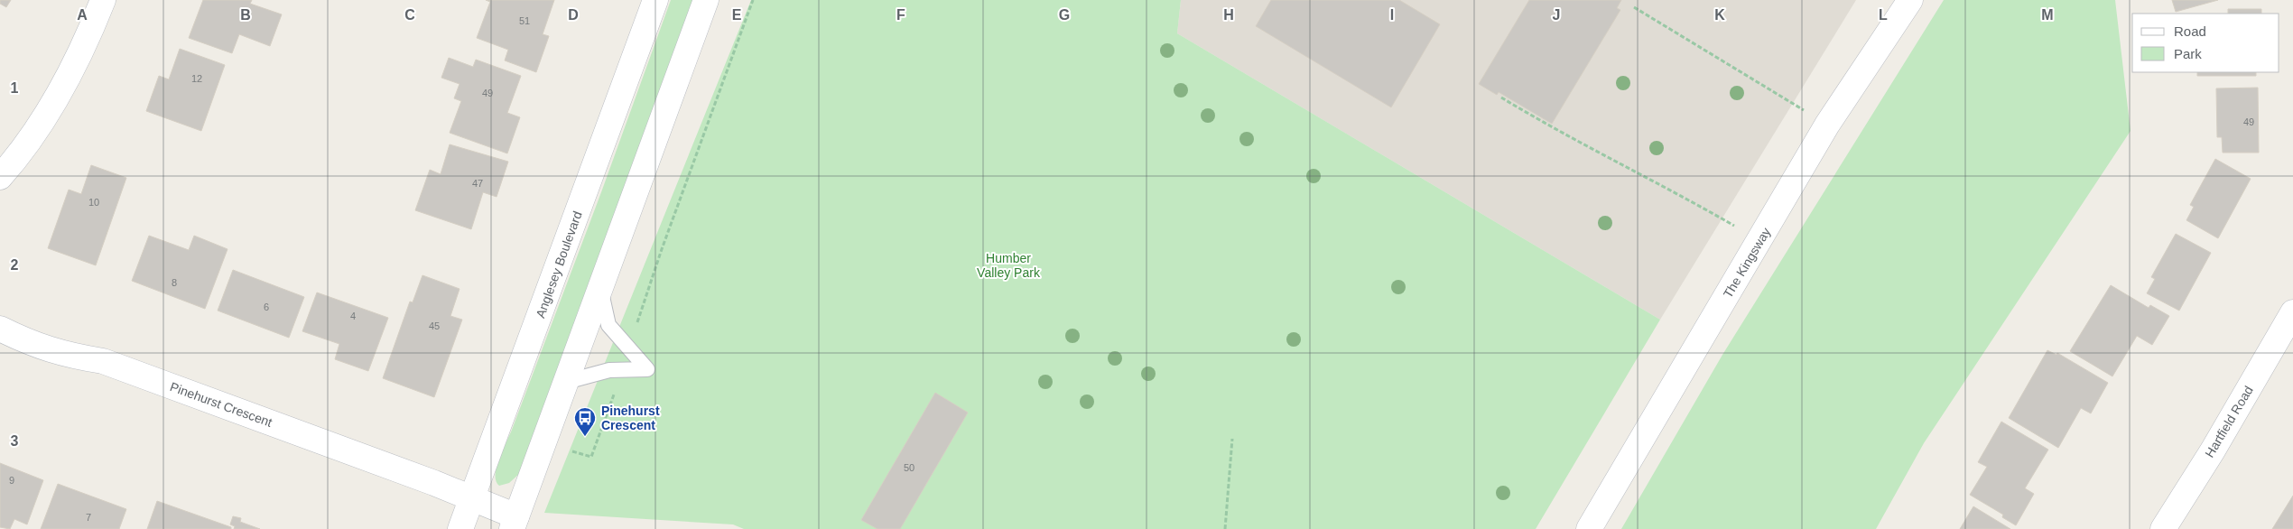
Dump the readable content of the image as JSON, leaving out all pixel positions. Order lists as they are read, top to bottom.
{
  "streets": {
    "street": [
      "The Kingsway",
      "Anglesey Boulevard",
      "Pinehurst Crescent",
      "Hartfield Road"
    ]
  },
  "crossings": [
    ["Anglesey Boulevard", "Pinehurst Crescent"]
  ],
  "parks": ["Humber Valley Park"],
  "places": {
    "bus stop": ["Pinehurst Crescent"]
  },
  "house_numbers": [
    "51",
    "12",
    "49",
    "49",
    "47",
    "10",
    "8",
    "6",
    "4",
    "45",
    "50",
    "9",
    "7"
  ],
  "legend": ["Road", "Park"],
  "grid": {
    "columns": [
      "A",
      "B",
      "C",
      "D",
      "E",
      "F",
      "G",
      "H",
      "I",
      "J",
      "K",
      "L",
      "M"
    ],
    "rows": ["1", "2", "3"]
  }
}
